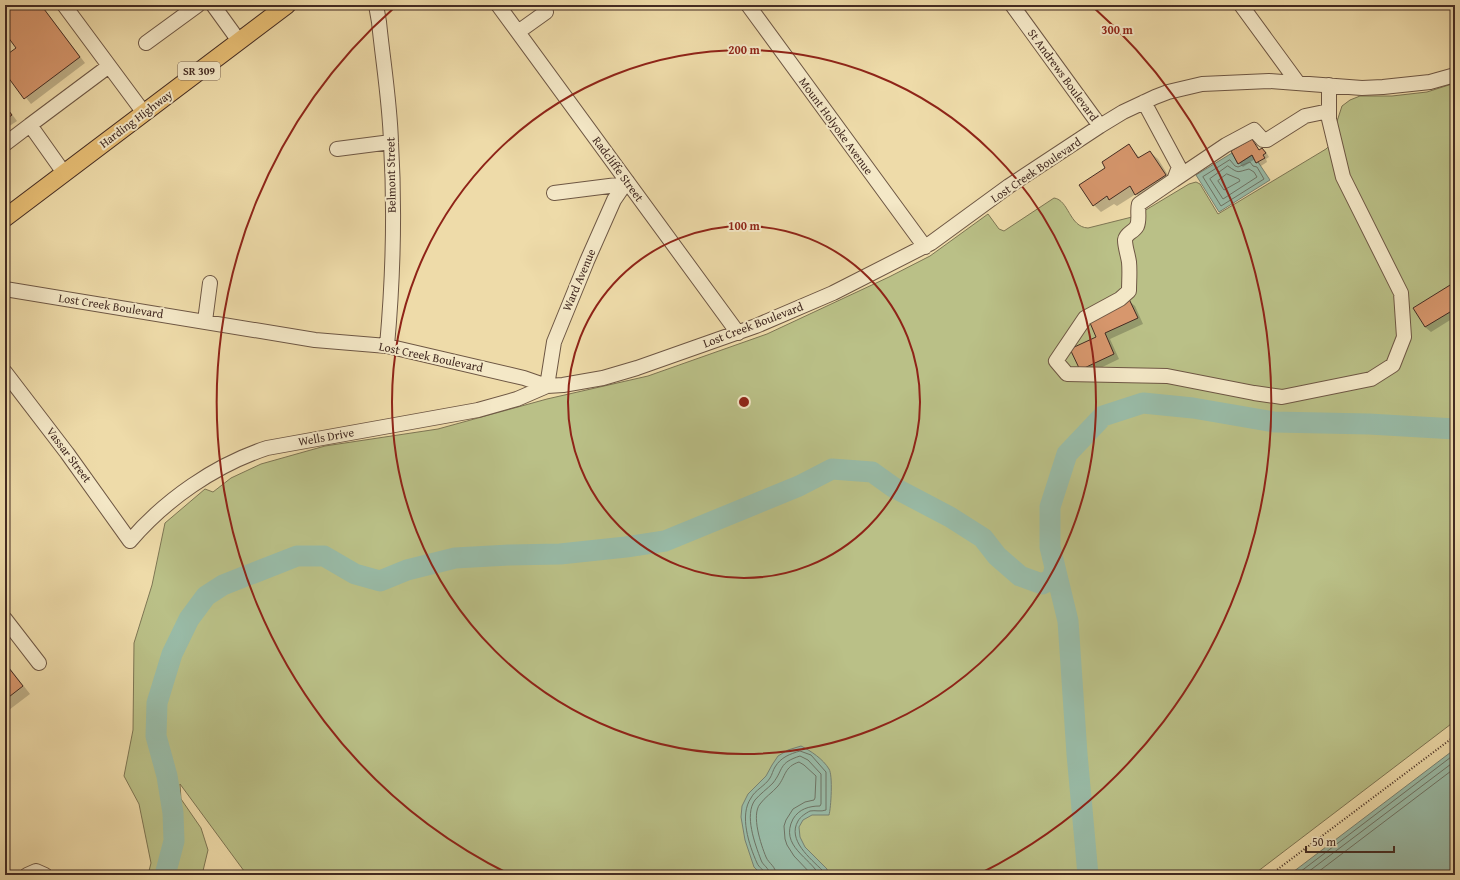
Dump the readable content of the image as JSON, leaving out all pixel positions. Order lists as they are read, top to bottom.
{
  "streets": {
    "main road": ["SR 309", "Harding Highway"],
    "street": [
      "St Andrews Boulevard",
      "Mount Holyoke Avenue",
      "Radcliffe Street",
      "Lost Creek Boulevard",
      "Belmont Street",
      "Ward Avenue",
      "Wells Drive",
      "Vassar Street"
    ]
  },
  "crossings": [
    ["St Andrews Boulevard", "Lost Creek Boulevard"],
    ["Mount Holyoke Avenue", "Lost Creek Boulevard"],
    ["Radcliffe Street", "Lost Creek Boulevard"],
    ["Radcliffe Street", "Ward Avenue"],
    ["Lost Creek Boulevard", "Belmont Street"],
    ["Lost Creek Boulevard", "Ward Avenue"],
    ["Lost Creek Boulevard", "Wells Drive"],
    ["Ward Avenue", "Wells Drive"],
    ["Wells Drive", "Vassar Street"]
  ],
  "scale_bar": "50 m",
  "rings": ["300 m", "200 m", "100 m"]
}
